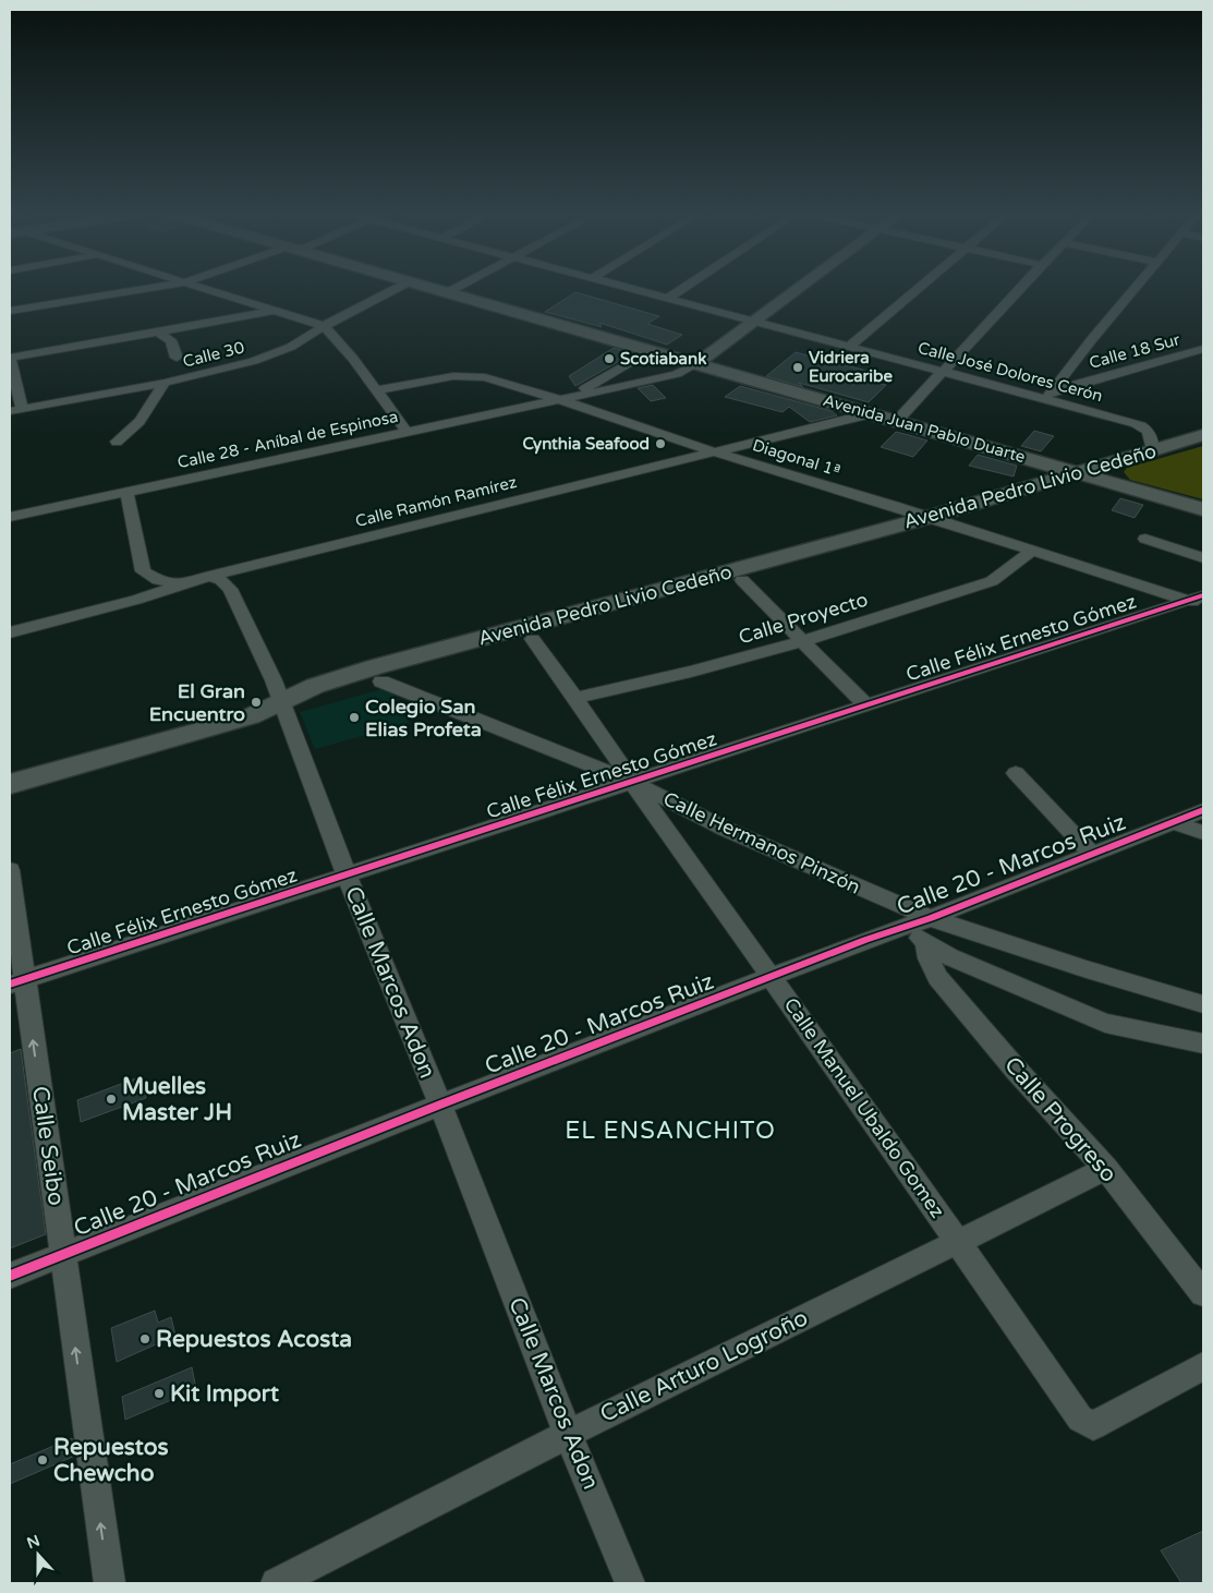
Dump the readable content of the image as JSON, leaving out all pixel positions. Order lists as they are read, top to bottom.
{
  "streets": {
    "main road": ["Avenida Juan Pablo Duarte", "Avenida Pedro Livio Cedeño"],
    "street": [
      "Calle 18 Sur",
      "Calle 30",
      "Calle José Dolores Cerón",
      "Calle 28 - Aníbal de Espinosa",
      "Diagonal 1ª",
      "Calle Ramón Ramírez",
      "Calle Proyecto",
      "Calle Félix Ernesto Gómez",
      "Calle Hermanos Pinzón",
      "Calle 20 - Marcos Ruiz",
      "Calle Marcos Adon",
      "Calle Manuel Ubaldo Gomez",
      "Calle Progreso",
      "Calle Seibo",
      "Calle Arturo Logroño"
    ]
  },
  "crossings": [
    ["Calle 18 Sur", "Calle José Dolores Cerón"],
    ["Calle José Dolores Cerón", "Avenida Pedro Livio Cedeño"],
    ["Avenida Juan Pablo Duarte", "Calle 28 - Aníbal de Espinosa"],
    ["Avenida Juan Pablo Duarte", "Avenida Pedro Livio Cedeño"],
    ["Avenida Juan Pablo Duarte", "Calle Ramón Ramírez"],
    ["Calle 28 - Aníbal de Espinosa", "Diagonal 1ª"],
    ["Diagonal 1ª", "Avenida Pedro Livio Cedeño"],
    ["Diagonal 1ª", "Calle Ramón Ramírez"],
    ["Diagonal 1ª", "Calle Proyecto"],
    ["Diagonal 1ª", "Calle Félix Ernesto Gómez"],
    ["Avenida Pedro Livio Cedeño", "Calle Marcos Adon"],
    ["Calle Ramón Ramírez", "Calle Marcos Adon"],
    ["Calle Proyecto", "Calle Manuel Ubaldo Gomez"],
    ["Calle Félix Ernesto Gómez", "Calle Hermanos Pinzón"],
    ["Calle Félix Ernesto Gómez", "Calle Marcos Adon"],
    ["Calle Félix Ernesto Gómez", "Calle Manuel Ubaldo Gomez"],
    ["Calle Félix Ernesto Gómez", "Calle Seibo"],
    ["Calle Hermanos Pinzón", "Calle 20 - Marcos Ruiz"],
    ["Calle Hermanos Pinzón", "Calle Manuel Ubaldo Gomez"],
    ["Calle 20 - Marcos Ruiz", "Calle Marcos Adon"],
    ["Calle 20 - Marcos Ruiz", "Calle Manuel Ubaldo Gomez"],
    ["Calle 20 - Marcos Ruiz", "Calle Seibo"],
    ["Calle Marcos Adon", "Calle Arturo Logroño"],
    ["Calle Manuel Ubaldo Gomez", "Calle Arturo Logroño"],
    ["Calle Progreso", "Calle Arturo Logroño"]
  ],
  "one_way": ["Calle Seibo"],
  "districts": ["EL ENSANCHITO"],
  "places": [
    "Scotiabank",
    "Vidriera Eurocaribe",
    "Cynthia Seafood",
    "El Gran Encuentro",
    "Colegio San Elias Profeta",
    "Muelles Master JH",
    "Repuestos Acosta",
    "Kit Import",
    "Repuestos Chewcho"
  ],
  "north": "top"
}
